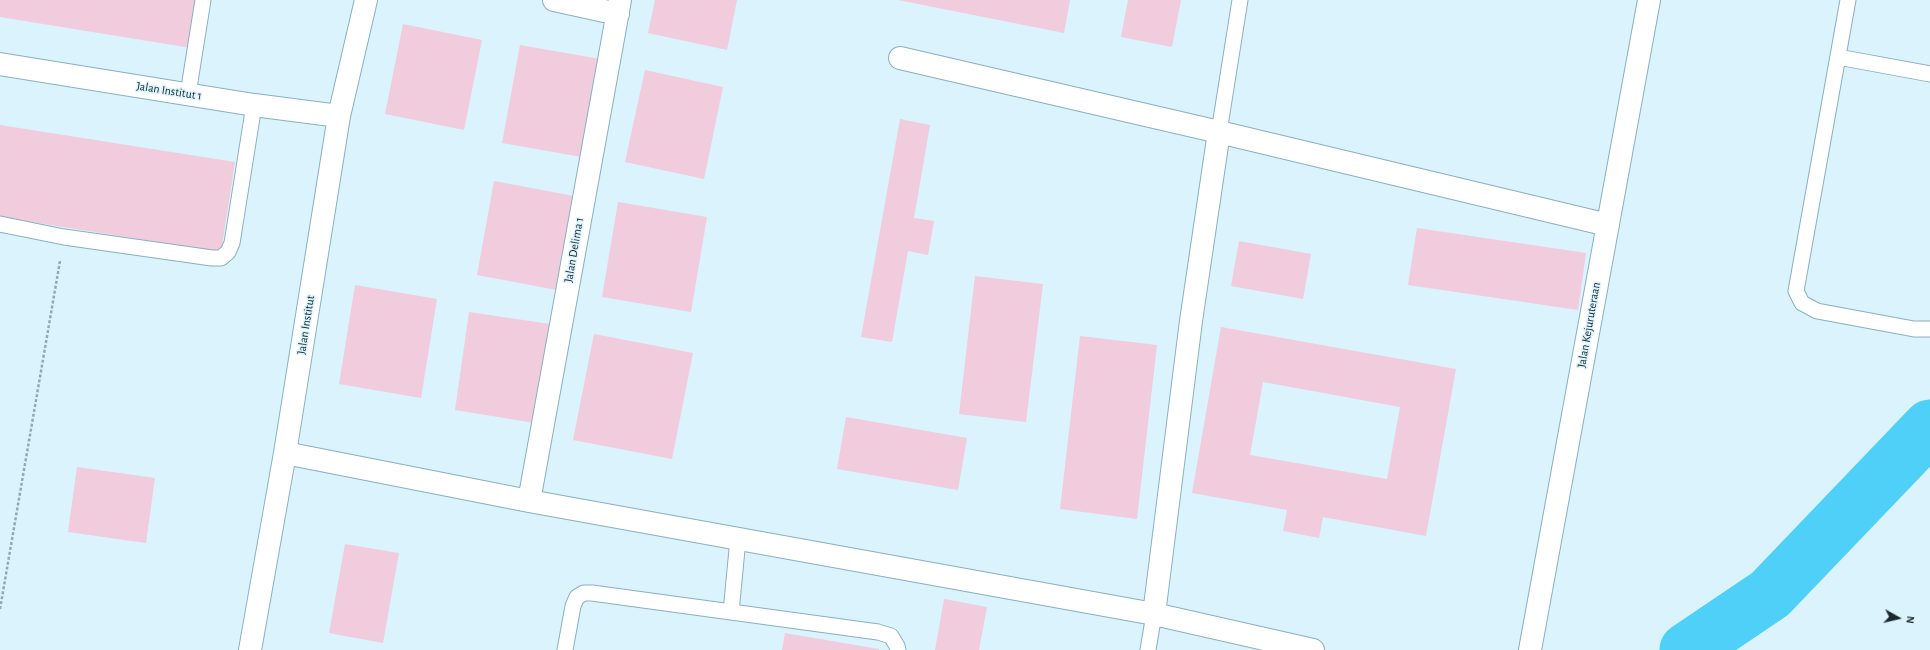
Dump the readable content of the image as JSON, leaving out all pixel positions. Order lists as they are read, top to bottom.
{
  "streets": {
    "street": [
      "Jalan Institut 1",
      "Jalan Delima 1",
      "Jalan Institut",
      "Jalan Kejuruteraan"
    ]
  },
  "crossings": [
    ["Jalan Institut 1", "Jalan Institut"]
  ],
  "north": "right"
}
